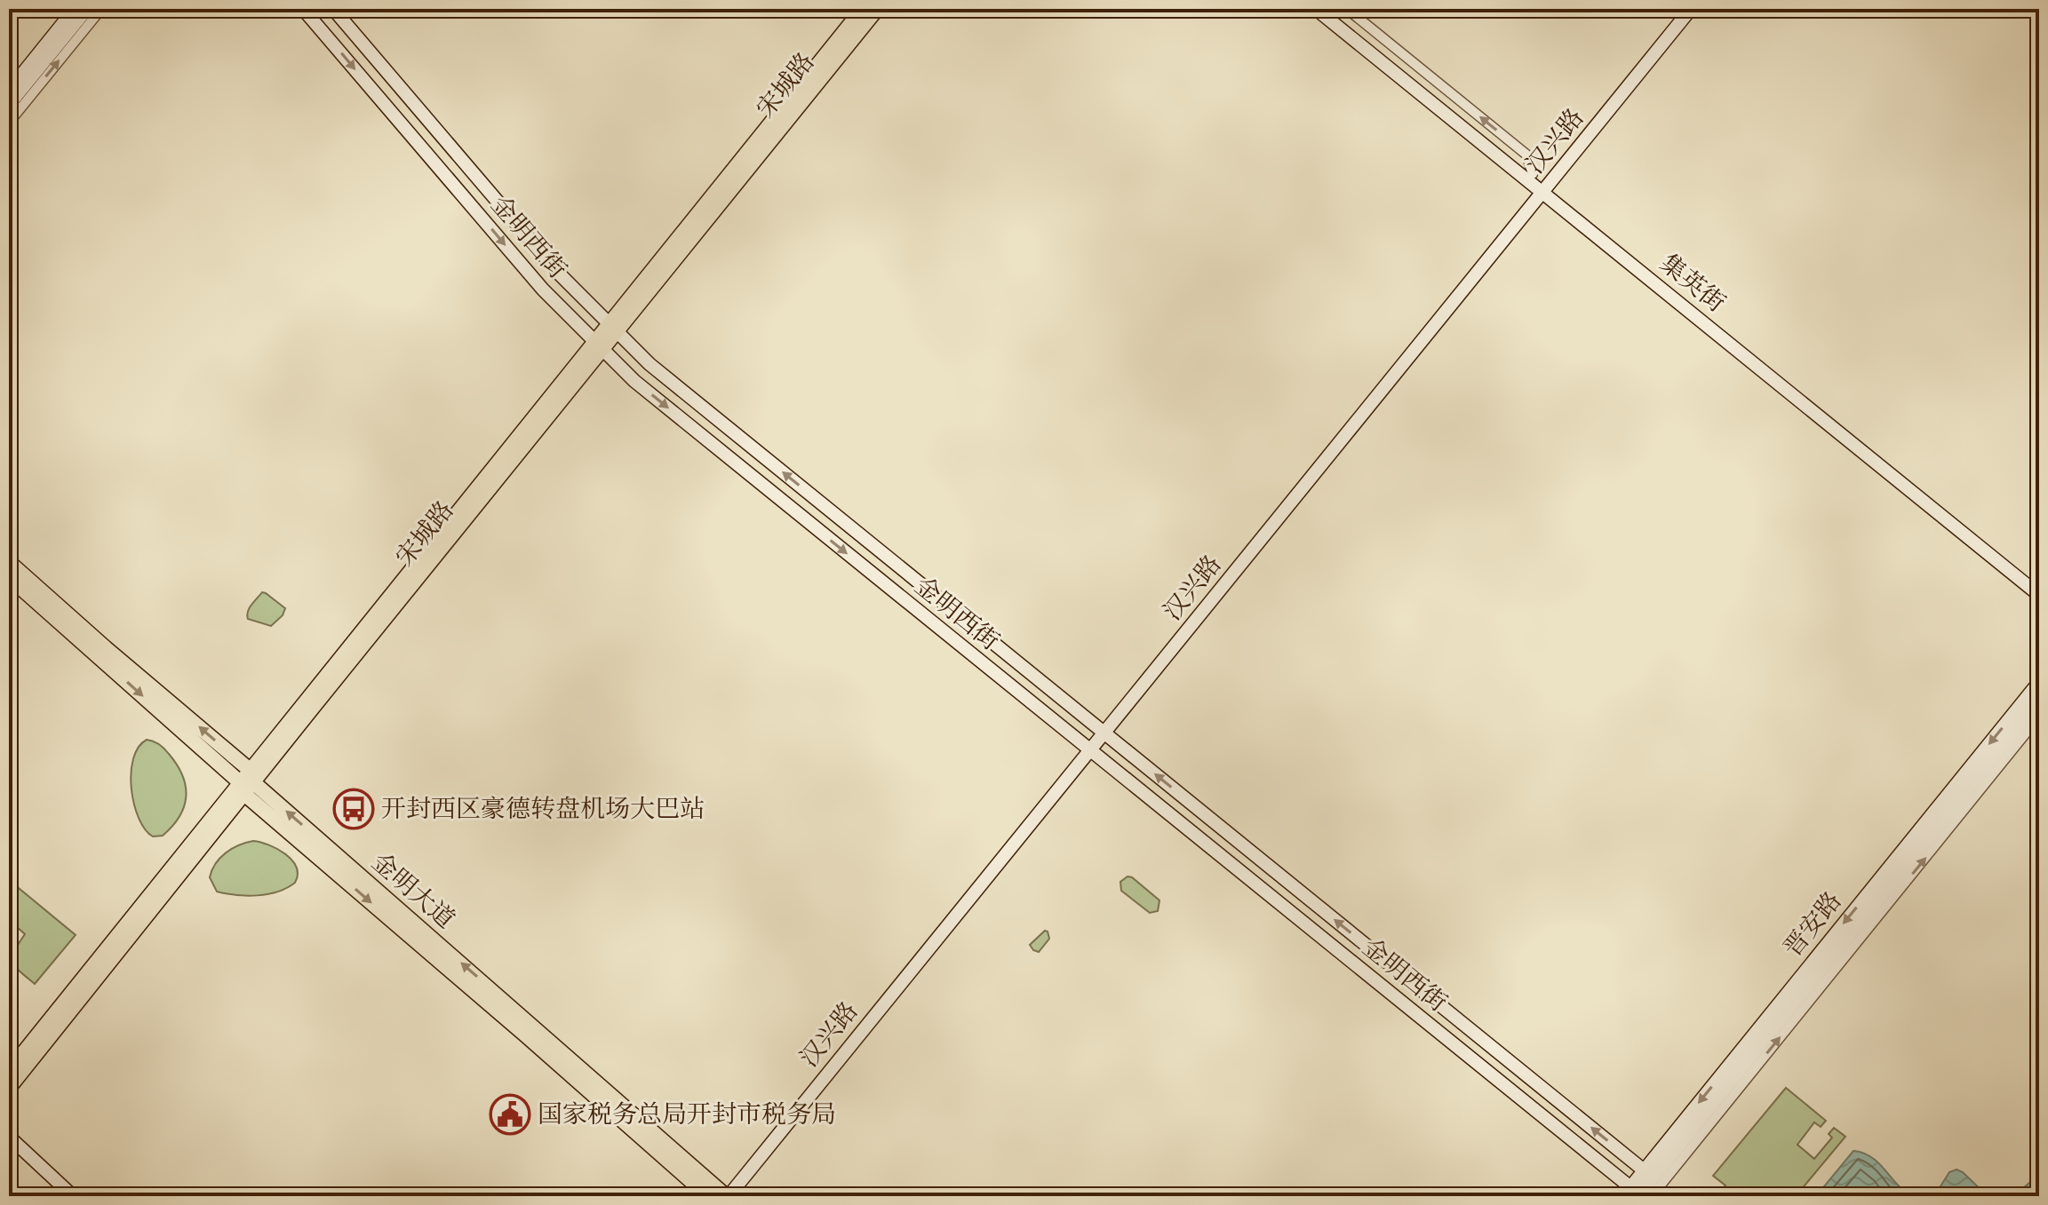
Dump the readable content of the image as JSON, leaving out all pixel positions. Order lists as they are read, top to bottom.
{
  "streets": {
    "main road": ["宋城路", "金明大道"],
    "street": [
      "汉兴路",
      "金明西街",
      "集英街",
      "晋安路"
    ]
  },
  "crossings": [
    ["宋城路", "金明西街"],
    ["宋城路", "金明大道"],
    ["汉兴路", "金明西街"],
    ["汉兴路", "集英街"],
    ["汉兴路", "金明大道"],
    ["金明西街", "晋安路"]
  ],
  "places": {
    "bus stop": ["开封西区豪德转盘机场大巴站"],
    "public building": ["国家税务总局开封市税务局"]
  }
}
